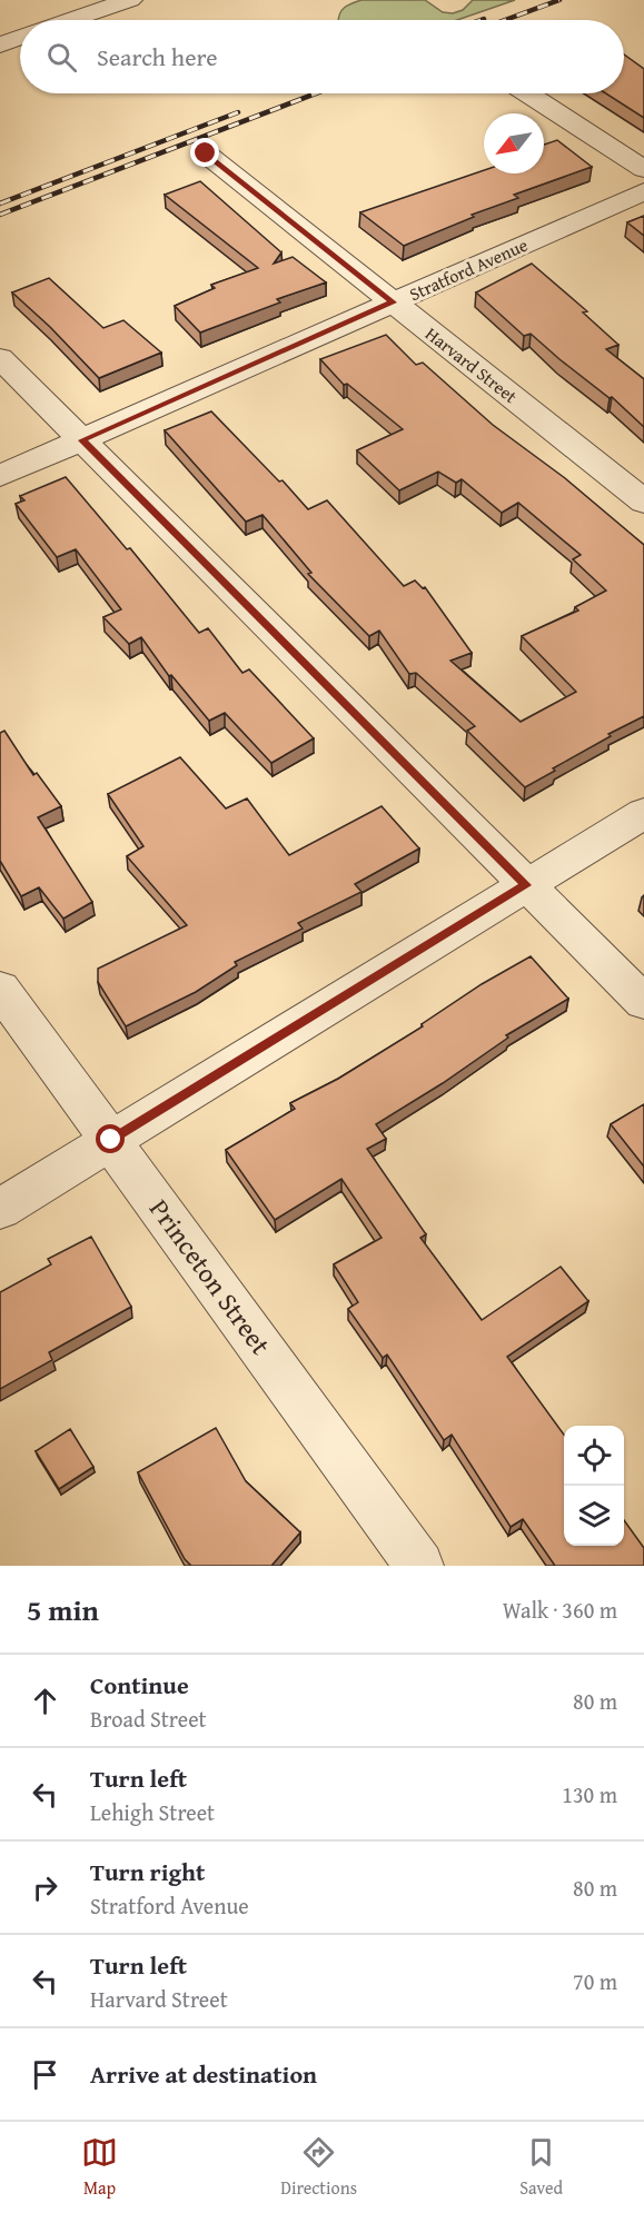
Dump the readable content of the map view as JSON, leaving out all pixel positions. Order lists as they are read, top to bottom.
{
  "streets": {
    "street": ["Stratford Avenue", "Harvard Street", "Princeton Street"]
  },
  "crossings": [
    ["Stratford Avenue", "Harvard Street"]
  ],
  "north": "bottom left",
  "page": {
    "search": "Search here",
    "heading": ["5 min", "Walk · 360 m"],
    "list": [
      ["Continue", "Broad Street", "80 m"],
      ["Turn left", "Lehigh Street", "130 m"],
      ["Turn right", "Stratford Avenue", "80 m"],
      ["Turn left", "Harvard Street", "70 m"],
      "Arrive at destination"
    ],
    "nav": ["Map", "Directions", "Saved"]
  }
}
